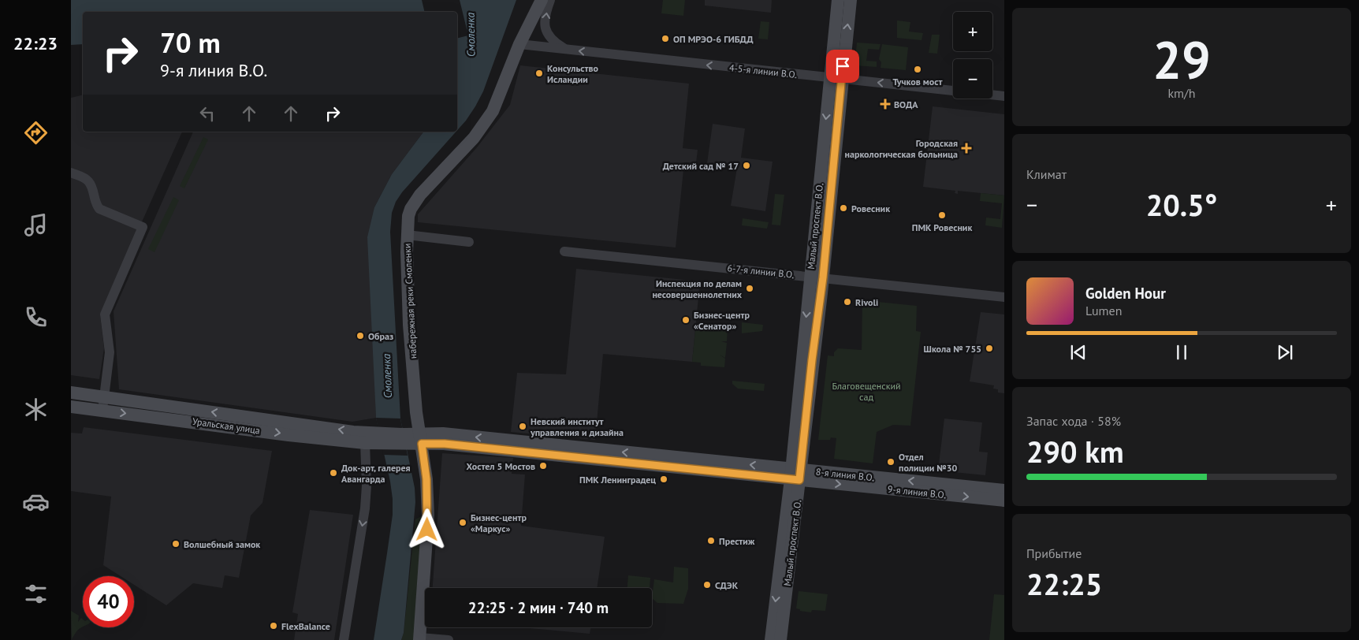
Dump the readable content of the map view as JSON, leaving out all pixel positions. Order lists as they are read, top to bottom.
{
  "streets": {
    "main road": [
      "Малый проспект В.О.",
      "набережная реки Смоленки",
      "Уральская улица",
      "8-я линия В.О.",
      "9-я линия В.О."
    ],
    "street": ["4-5-я линии В.О.", "6-7-я линии В.О."]
  },
  "crossings": [
    ["4-5-я линии В.О.", "Малый проспект В.О."],
    ["4-5-я линии В.О.", "набережная реки Смоленки"],
    ["Малый проспект В.О.", "6-7-я линии В.О."],
    ["Малый проспект В.О.", "8-я линия В.О."],
    ["Малый проспект В.О.", "9-я линия В.О."],
    ["набережная реки Смоленки", "8-я линия В.О."],
    ["8-я линия В.О.", "9-я линия В.О."]
  ],
  "one_way": ["4-5-я линии В.О.", "8-я линия В.О.", "9-я линия В.О."],
  "water": ["Смоленка"],
  "parks": ["Благовещенский сад"],
  "places": {
    "other": [
      "ОП МРЭО-6 ГИБДД",
      "Тучков мост",
      "Консульство Исландии",
      "Детский сад № 17",
      "Ровесник",
      "ПМК Ровесник",
      "Инспекция по делам несовершеннолетних",
      "Rivoli",
      "Бизнес-центр «Сенатор»",
      "Образ",
      "Школа № 755",
      "Невский институт управления и дизайна",
      "Отдел полиции №30",
      "Хостел 5 Мостов",
      "Док-арт, галерея Авангарда",
      "ПМК Ленинградец",
      "Бизнес-центр «Маркус»",
      "Престиж",
      "Волшебный замок",
      "СДЭК",
      "FlexBalance"
    ],
    "health": ["ВОДА", "Городская наркологическая больница"]
  },
  "page": {
    "tabs": "22:23",
    "tile": [
      ["29", "km/h"],
      "Климат",
      ["Запас хода · 58%", "290 km"],
      ["Прибытие", "22:25"]
    ],
    "map_buttons": ["+", "−"],
    "turn": ["70 m", "9-я линия В.О."],
    "heat": ["−", "20.5°", "+"],
    "song": ["Golden Hour", "Lumen"],
    "limit": "40",
    "trip": "22:25 · 2 мин · 740 m"
  }
}
